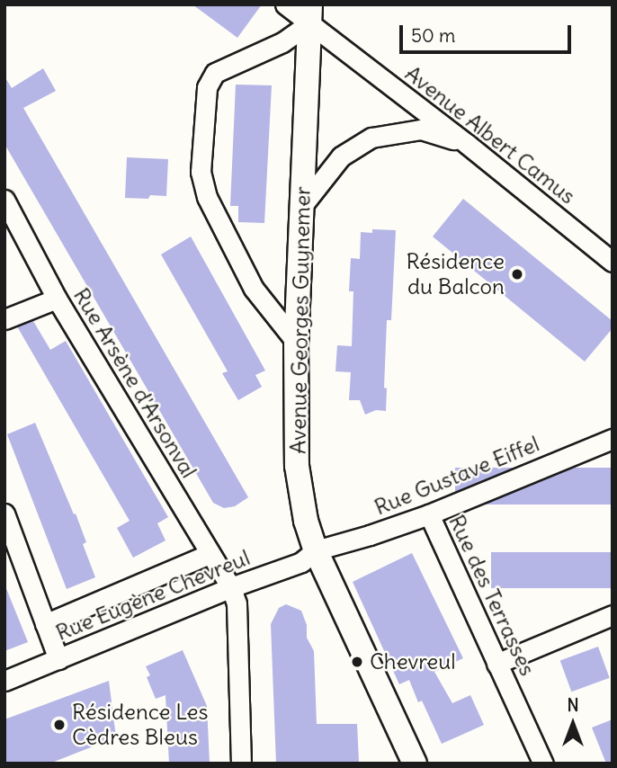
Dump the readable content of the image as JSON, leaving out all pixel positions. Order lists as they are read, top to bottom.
{
  "streets": {
    "street": [
      "Avenue Albert Camus",
      "Avenue Georges Guynemer",
      "Rue Arsène d'Arsonval",
      "Rue Gustave Eiffel",
      "Rue Eugène Chevreul",
      "Rue des Terrasses"
    ]
  },
  "crossings": [
    ["Avenue Albert Camus", "Avenue Georges Guynemer"],
    ["Avenue Georges Guynemer", "Rue Gustave Eiffel"],
    ["Avenue Georges Guynemer", "Rue Eugène Chevreul"],
    ["Rue Arsène d'Arsonval", "Rue Eugène Chevreul"],
    ["Rue Gustave Eiffel", "Rue Eugène Chevreul"],
    ["Rue Gustave Eiffel", "Rue des Terrasses"]
  ],
  "places": ["Résidence du Balcon", "Chevreul", "Résidence Les Cèdres Bleus"],
  "scale_bar": "50 m",
  "north": "top"
}
